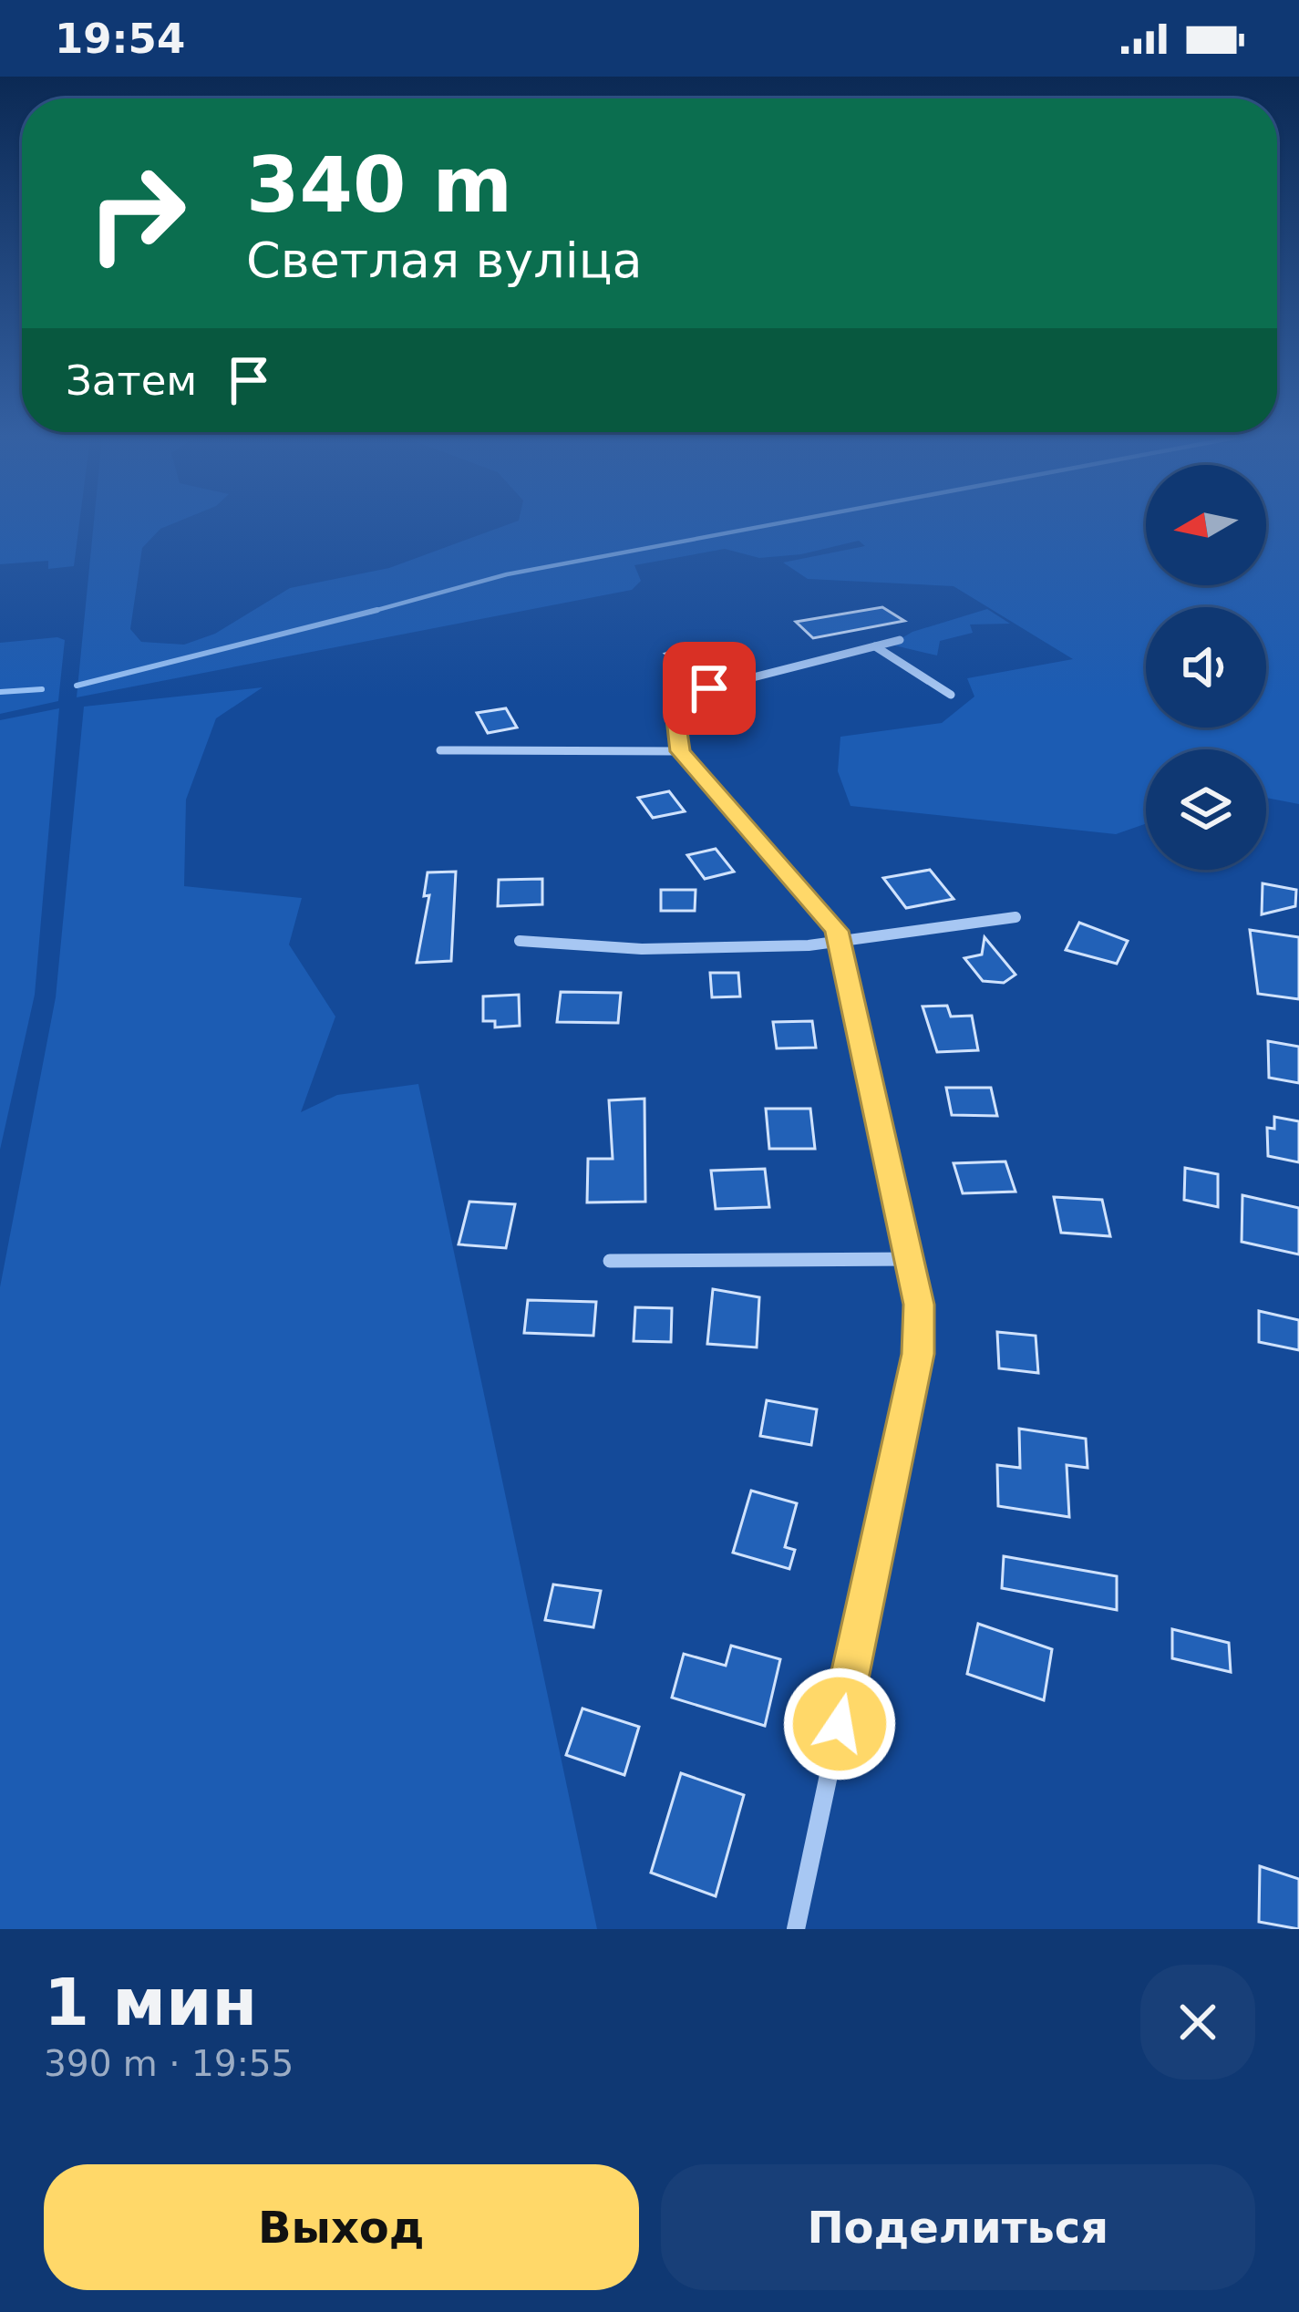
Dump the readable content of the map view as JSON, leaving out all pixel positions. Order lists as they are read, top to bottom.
{
  "north": "left",
  "page": {
    "status": "19:54",
    "turn": ["340 m", "Светлая вуліца"],
    "then": "Затем",
    "heading": ["1 мин", "390 m · 19:55"],
    "buttons": ["Выход", "Поделиться"]
  }
}
